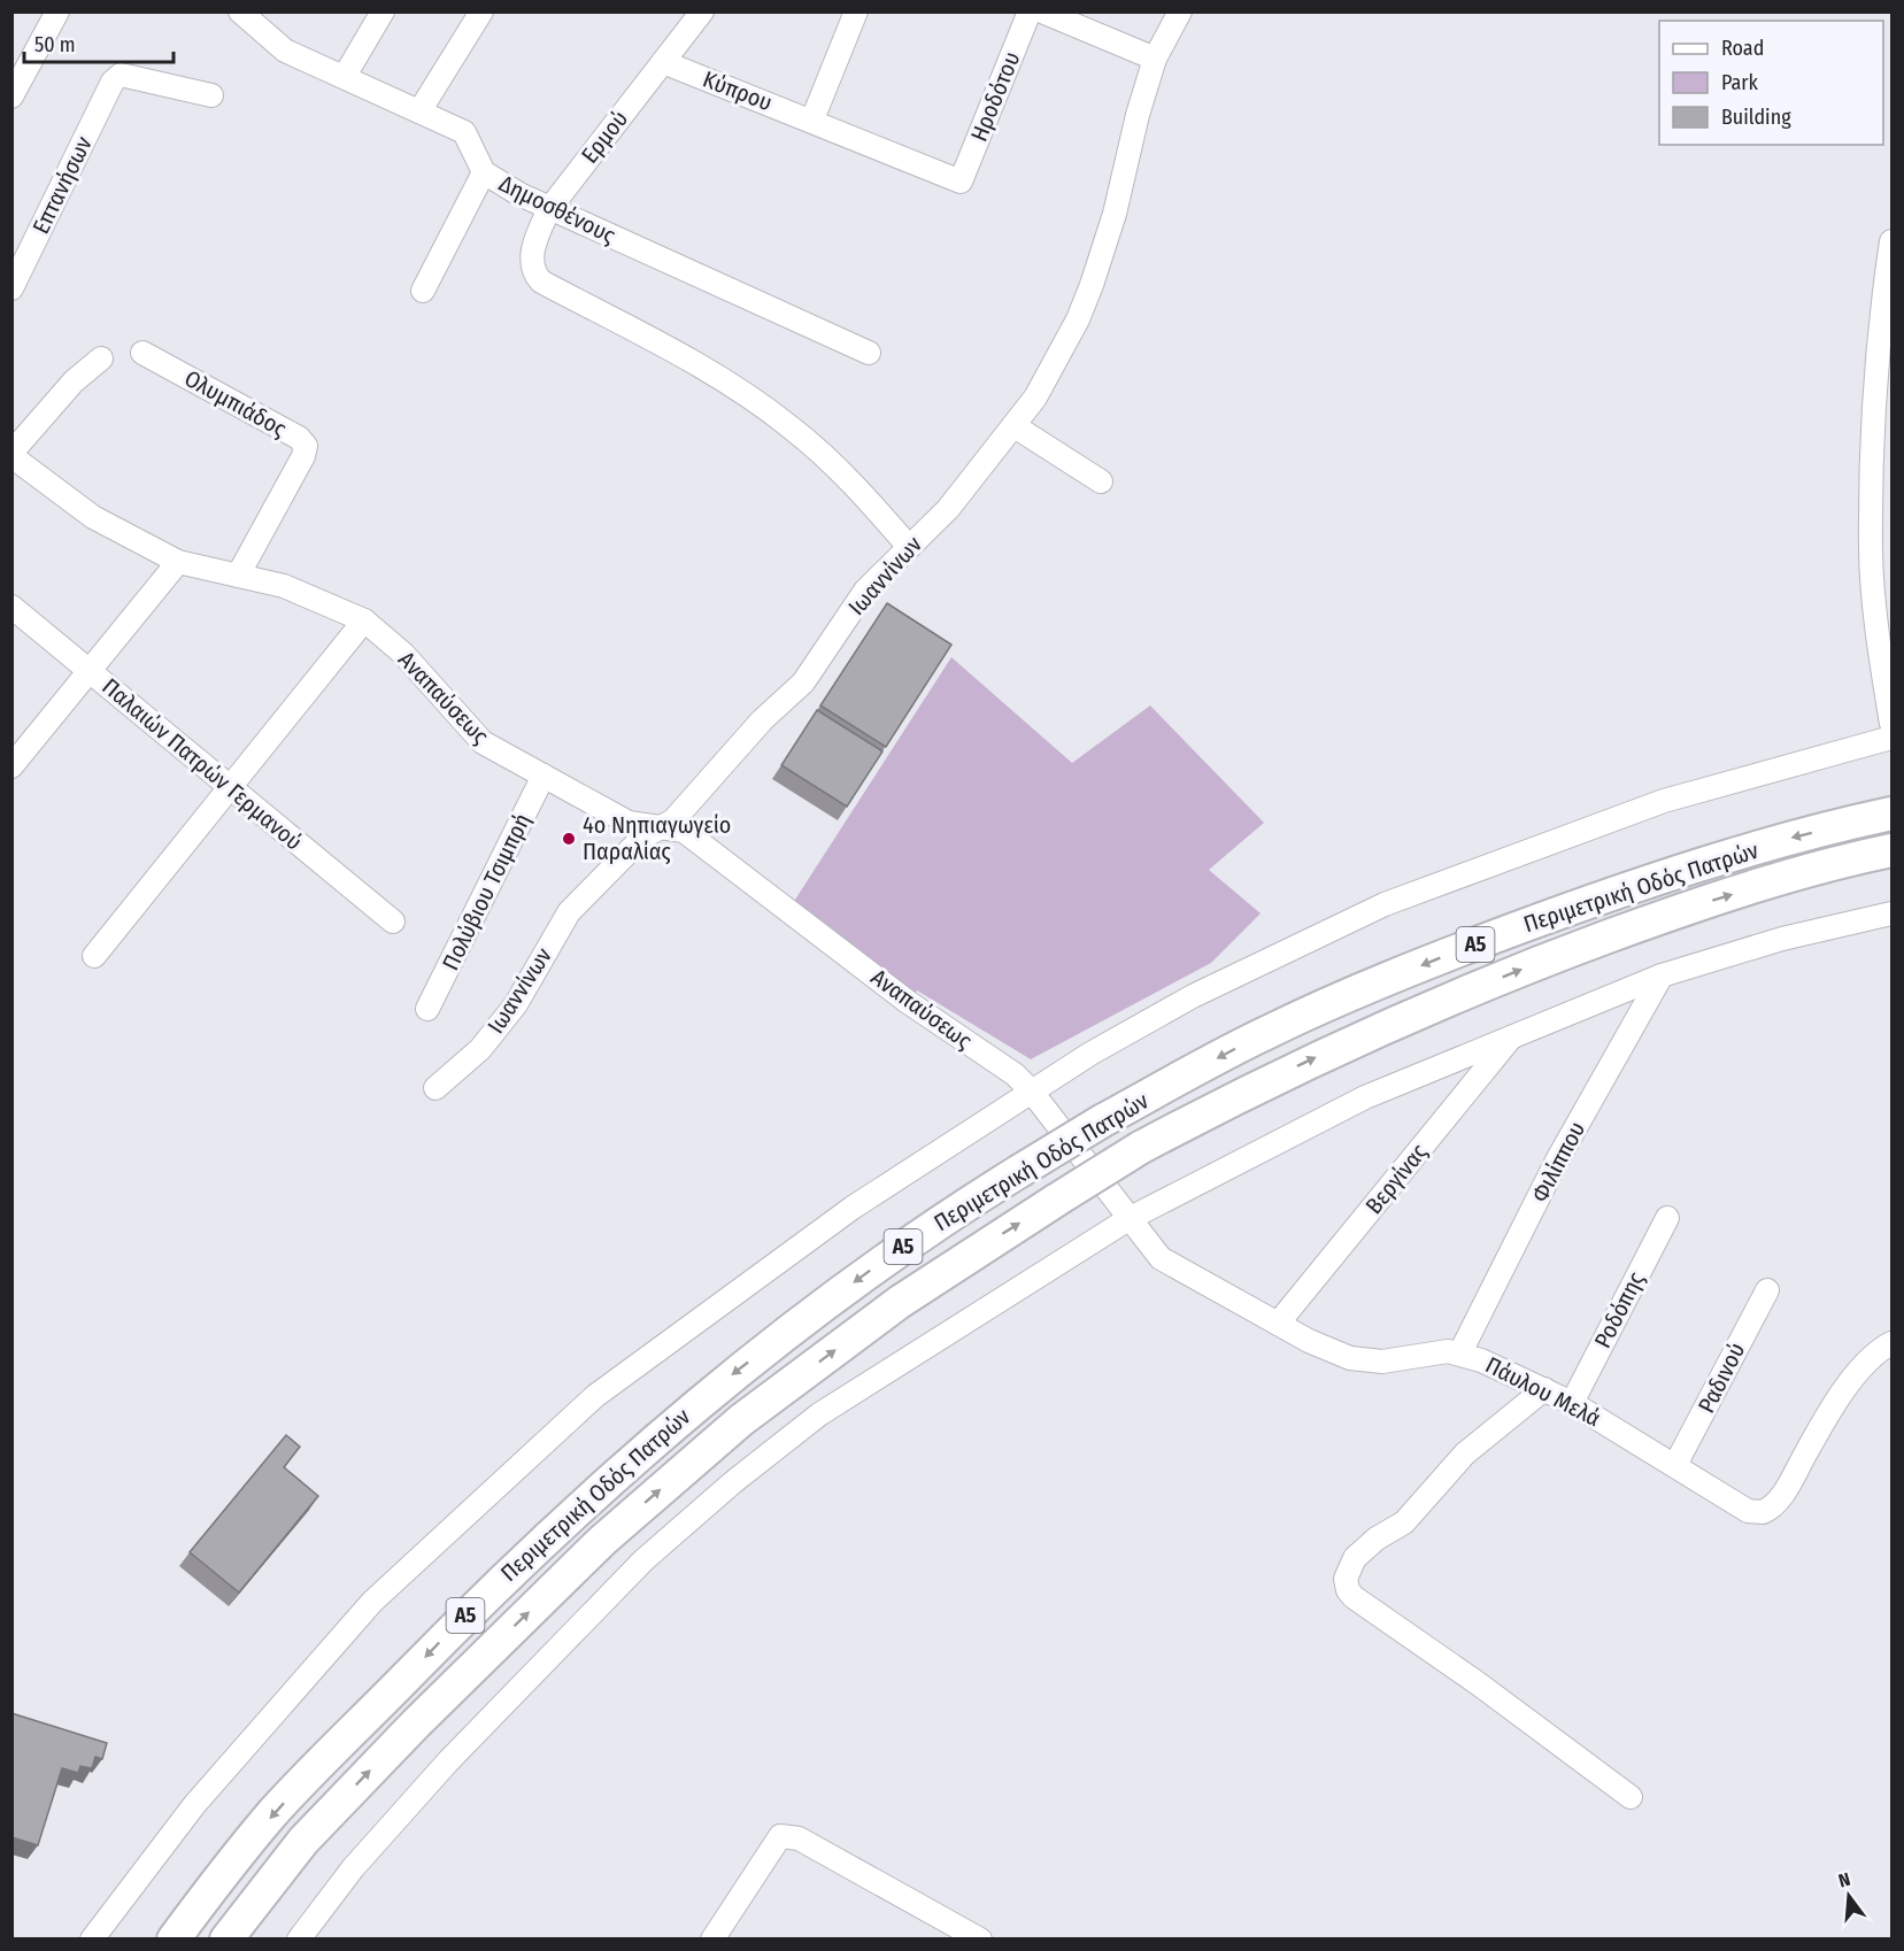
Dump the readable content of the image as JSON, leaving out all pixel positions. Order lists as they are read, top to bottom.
{
  "streets": {
    "highway": ["Περιμετρική Οδός Πατρών", "Α5"],
    "street": [
      "Κύπρου",
      "Ηροδότου",
      "Ερμού",
      "Επτανήσων",
      "Δημοσθένους",
      "Ολυμπιάδος",
      "Ιωαννίνων",
      "Αναπαύσεως",
      "Παλαιών Πατρών Γερμανού",
      "Πολύβιου Τσιμπρή",
      "Φιλίππου",
      "Βεργίνας",
      "Ροδόπης",
      "Ραδινού",
      "Πάυλου Μελά"
    ]
  },
  "crossings": [
    ["Κύπρου", "Ηροδότου"],
    ["Κύπρου", "Ερμού"],
    ["Ερμού", "Δημοσθένους"],
    ["Ερμού", "Ιωαννίνων"],
    ["Ολυμπιάδος", "Αναπαύσεως"],
    ["Ιωαννίνων", "Αναπαύσεως"],
    ["Αναπαύσεως", "Πολύβιου Τσιμπρή"],
    ["Αναπαύσεως", "Πάυλου Μελά"],
    ["Φιλίππου", "Πάυλου Μελά"],
    ["Βεργίνας", "Πάυλου Μελά"],
    ["Ροδόπης", "Πάυλου Μελά"],
    ["Ραδινού", "Πάυλου Μελά"]
  ],
  "places": ["4o Νηπιαγωγείο Παραλίας"],
  "legend": ["Road", "Park", "Building"],
  "scale_bar": "50 m",
  "north": "top"
}
